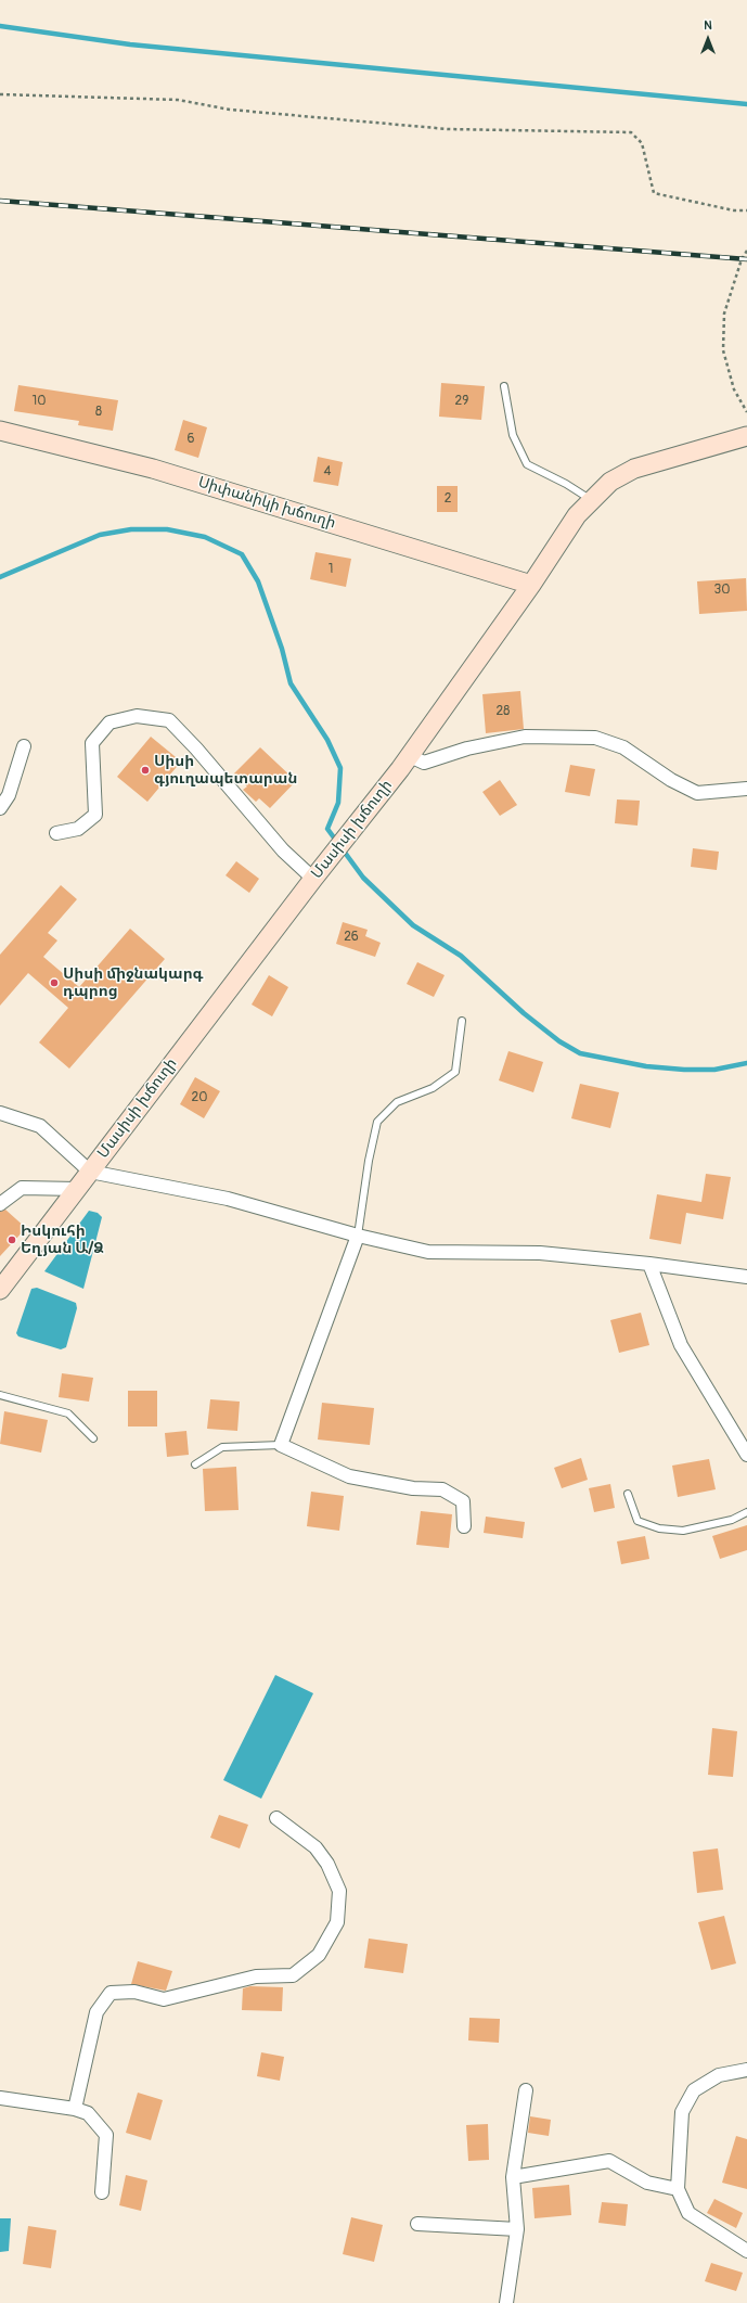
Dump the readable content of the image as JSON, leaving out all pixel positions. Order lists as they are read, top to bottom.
{
  "streets": {
    "main road": ["Սիփանիկի խճուղի", "Մասիսի խճուղի"]
  },
  "crossings": [
    ["Սիփանիկի խճուղի", "Մասիսի խճուղի"]
  ],
  "places": ["Սիսի գյուղապետարան", "Սիսի միջնակարգ դպրոց", "Իսկուհի Եղյան Ա/Ձ"],
  "house_numbers": [
    "10",
    "29",
    "8",
    "6",
    "4",
    "2",
    "1",
    "30",
    "28",
    "26",
    "20"
  ],
  "north": "top"
}
